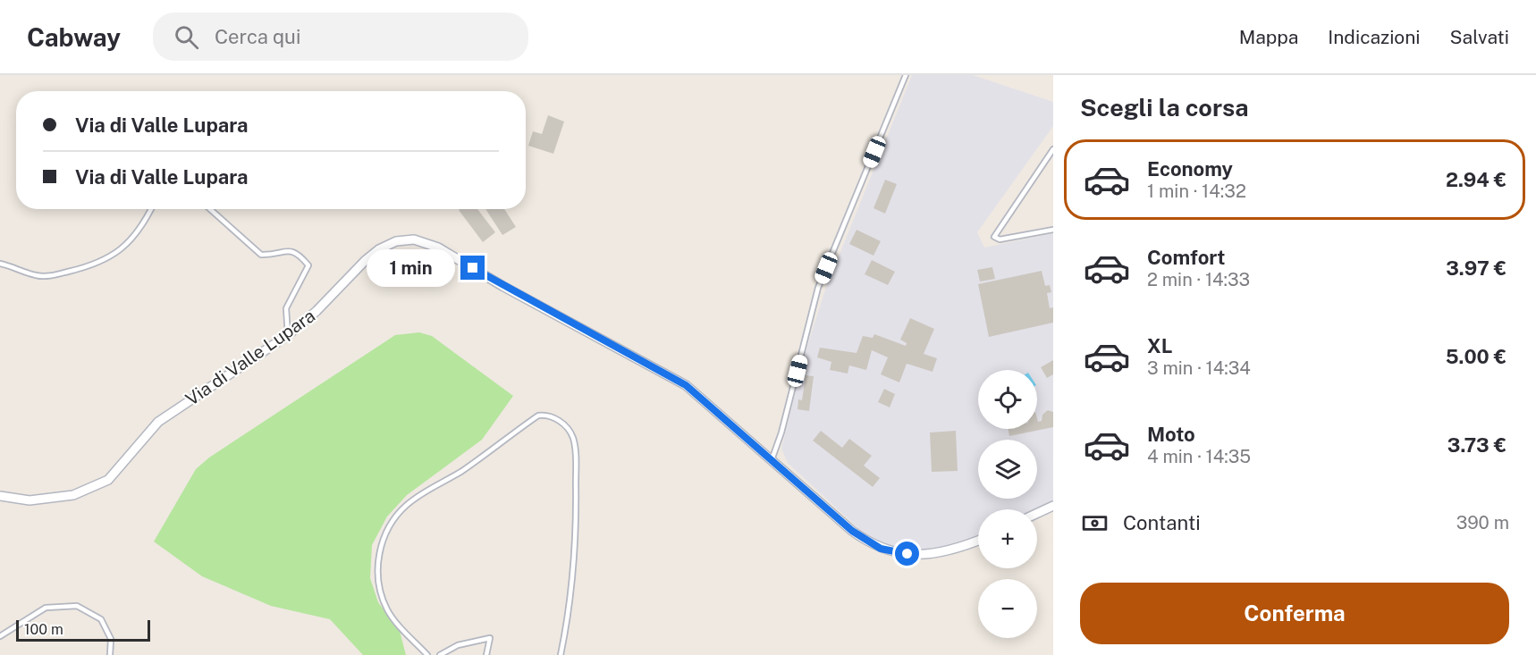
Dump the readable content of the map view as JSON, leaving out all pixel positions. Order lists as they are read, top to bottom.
{
  "streets": {
    "street": ["Via di Valle Lupara"]
  },
  "scale_bar": "100 m",
  "page": {
    "header": "Cabway",
    "search": "Cerca qui",
    "nav": ["Mappa", "Indicazioni", "Salvati"],
    "heading": "Scegli la corsa",
    "banner": ["Via di Valle Lupara", "Via di Valle Lupara"],
    "list": [
      {
        "name": "Economy",
        "note": "1 min · 14:32",
        "value": "2.94 €"
      },
      {
        "name": "Comfort",
        "note": "2 min · 14:33",
        "value": "3.97 €"
      },
      {
        "name": "XL",
        "note": "3 min · 14:34",
        "value": "5.00 €"
      },
      {
        "name": "Moto",
        "note": "4 min · 14:35",
        "value": "3.73 €"
      }
    ],
    "bubble": "1 min",
    "map_buttons": ["+", "−"],
    "pay": ["Contanti", "390 m"],
    "buttons": "Conferma",
    "scale": "100 m"
  }
}
